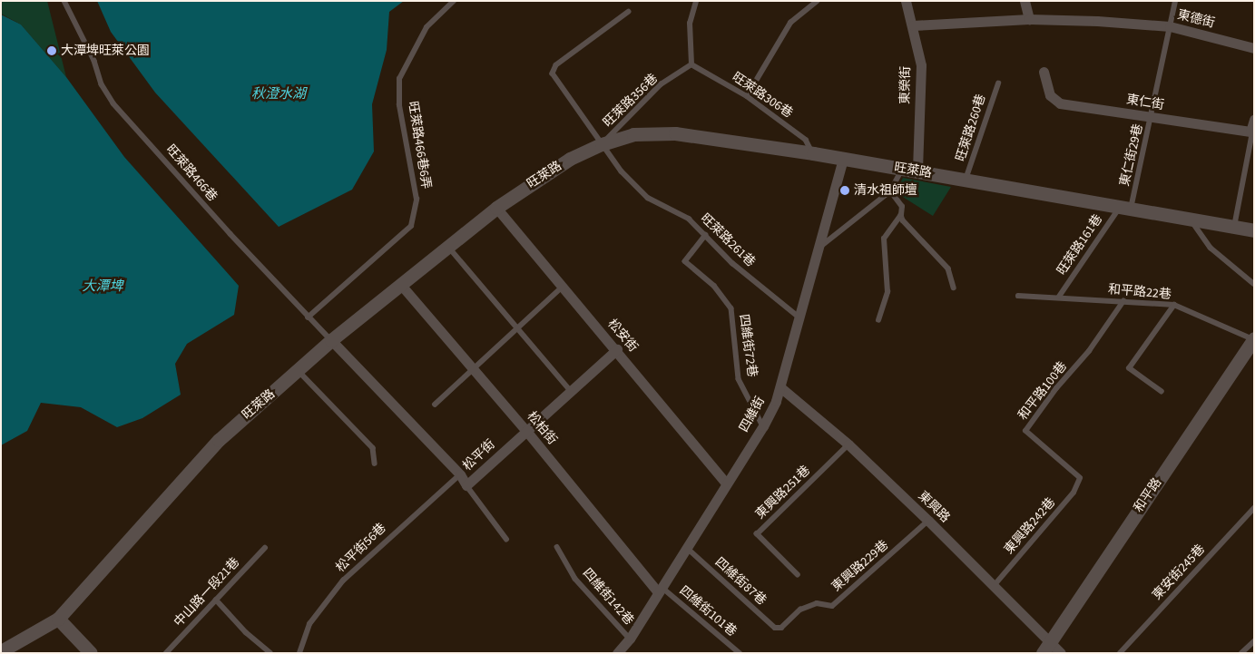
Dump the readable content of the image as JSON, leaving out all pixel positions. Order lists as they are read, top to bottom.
{
  "streets": {
    "street": [
      "東德街",
      "東榮街",
      "東仁街",
      "旺萊路",
      "松安街",
      "四維街",
      "松柏街",
      "松平街",
      "和平路",
      "東興路"
    ],
    "lane": [
      "旺萊路306巷",
      "旺萊路356巷",
      "旺萊路260巷",
      "旺萊路466巷6弄",
      "東仁街29巷",
      "旺萊路466巷",
      "旺萊路261巷",
      "旺萊路161巷",
      "和平路22巷",
      "四維街72巷",
      "和平路100巷",
      "東興路251巷",
      "東興路242巷",
      "松平街56巷",
      "東興路229巷",
      "東安街245巷",
      "四維街87巷",
      "中山路一段21巷",
      "四維街142巷",
      "四維街101巷"
    ]
  },
  "crossings": [
    ["東德街", "東榮街"],
    ["東德街", "東仁街29巷"],
    ["東榮街", "旺萊路"],
    ["旺萊路306巷", "旺萊路356巷"],
    ["旺萊路306巷", "旺萊路"],
    ["旺萊路356巷", "旺萊路"],
    ["旺萊路356巷", "旺萊路261巷"],
    ["東仁街", "東仁街29巷"],
    ["旺萊路260巷", "旺萊路"],
    ["旺萊路466巷6弄", "旺萊路466巷"],
    ["東仁街29巷", "旺萊路"],
    ["東仁街29巷", "旺萊路161巷"],
    ["旺萊路", "旺萊路466巷"],
    ["旺萊路", "旺萊路261巷"],
    ["旺萊路", "旺萊路161巷"],
    ["旺萊路", "松安街"],
    ["旺萊路", "四維街"],
    ["旺萊路", "松柏街"],
    ["旺萊路", "松平街"],
    ["旺萊路466巷", "松平街"],
    ["旺萊路261巷", "四維街72巷"],
    ["旺萊路261巷", "四維街"],
    ["旺萊路161巷", "和平路22巷"],
    ["和平路22巷", "和平路100巷"],
    ["和平路22巷", "和平路"],
    ["松安街", "四維街"],
    ["松安街", "松平街"],
    ["四維街72巷", "四維街"],
    ["和平路100巷", "東興路242巷"],
    ["四維街", "松柏街"],
    ["四維街", "東興路"],
    ["四維街", "四維街87巷"],
    ["四維街", "四維街142巷"],
    ["四維街", "四維街101巷"],
    ["松柏街", "松平街"],
    ["松柏街", "四維街101巷"],
    ["松平街", "松平街56巷"],
    ["東興路251巷", "東興路"],
    ["和平路", "東興路"],
    ["東興路", "東興路242巷"],
    ["東興路", "東興路229巷"],
    ["東興路229巷", "四維街87巷"]
  ],
  "water": ["秋澄水湖", "大潭埤"],
  "places": ["大潭埤旺萊公園", "清水祖師壇"]
}
